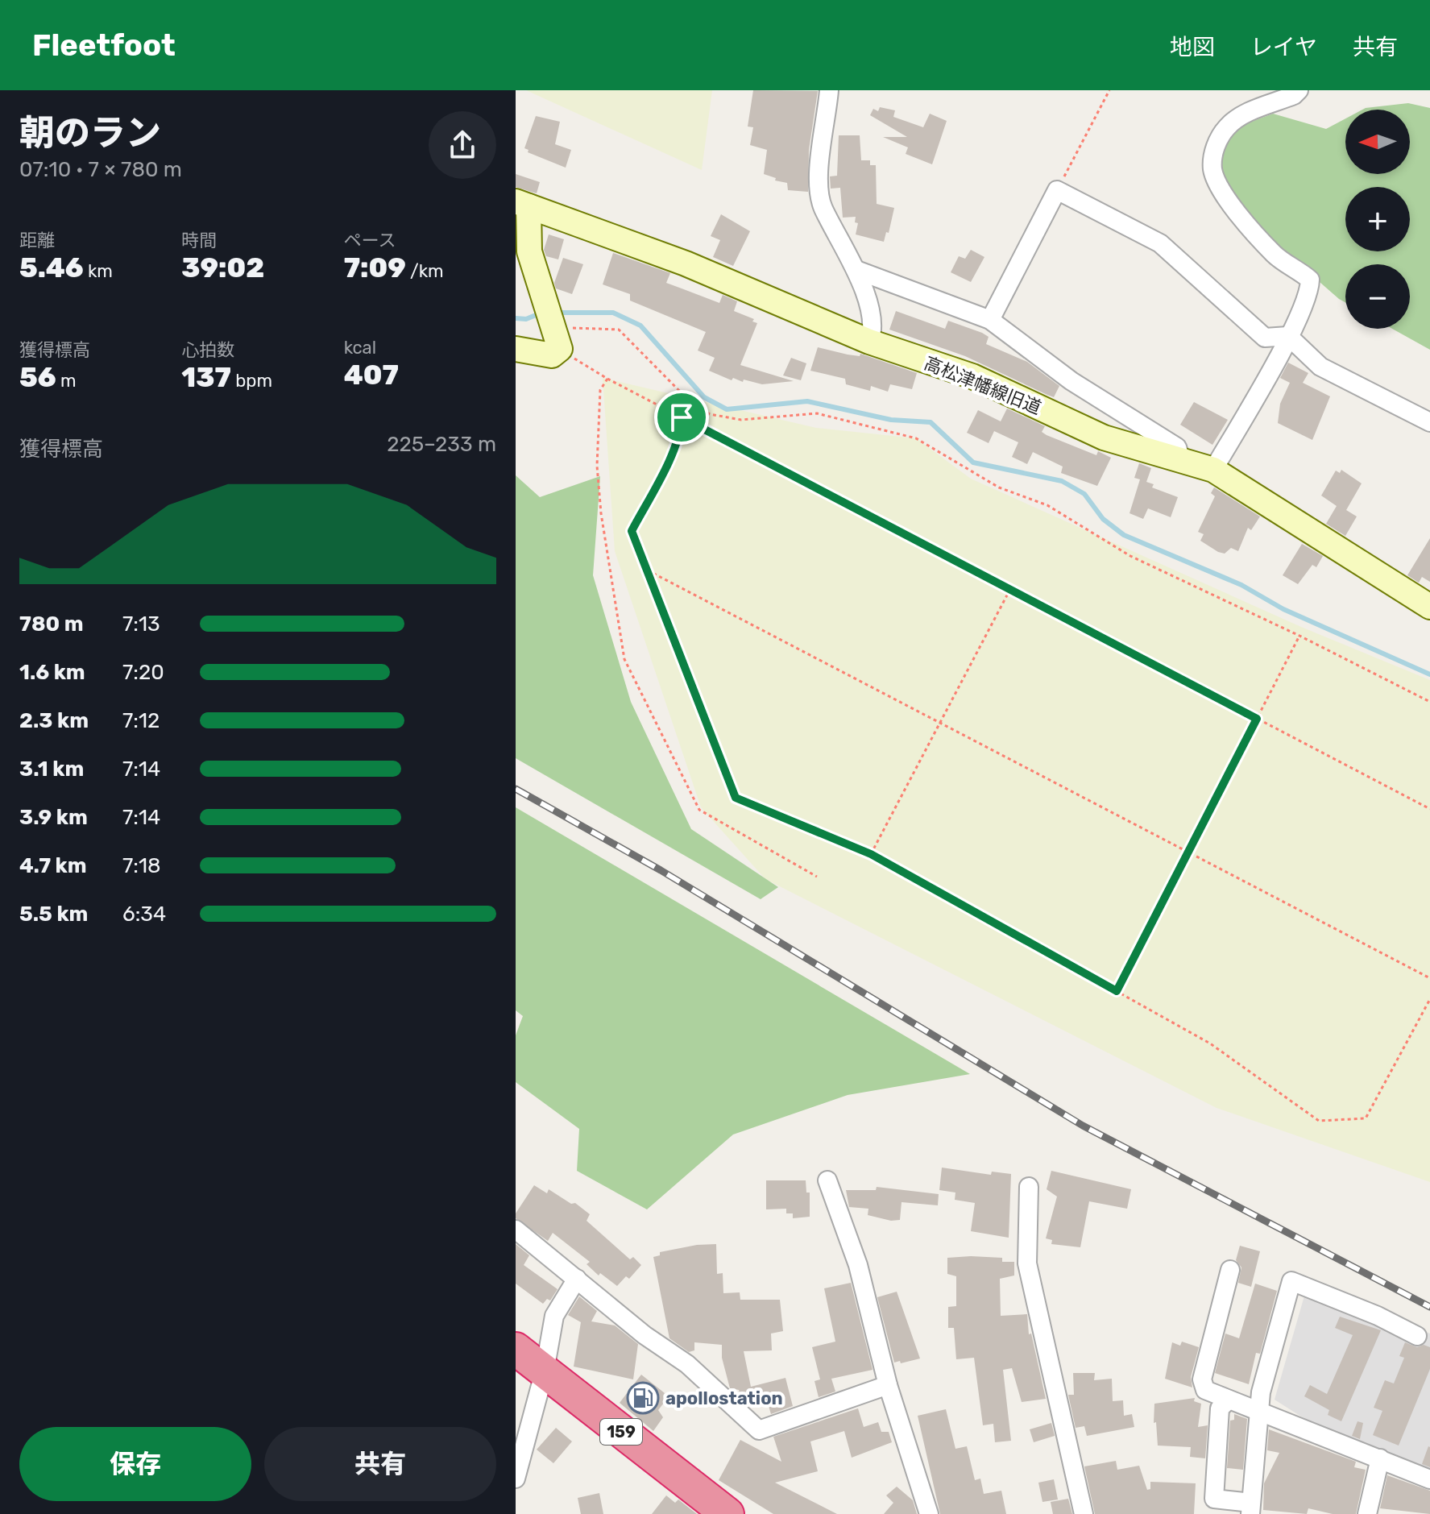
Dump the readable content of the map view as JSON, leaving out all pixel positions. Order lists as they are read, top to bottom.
{
  "streets": {
    "highway": ["159"],
    "street": ["高松津幡線旧道"]
  },
  "places": {
    "fuel station": ["apollostation"]
  },
  "north": "left",
  "page": {
    "header": "Fleetfoot",
    "nav": ["地図", "レイヤ", "共有"],
    "heading": ["朝のラン", "07:10 · 7 × 780 m"],
    "map_buttons": ["+", "−"],
    "stats": [
      ["距離", "5.46 km"],
      ["時間", "39:02"],
      ["ペース", "7:09 /km"],
      ["獲得標高", "56 m"],
      ["心拍数", "137 bpm"],
      ["kcal", "407"]
    ],
    "chart": ["獲得標高", "225–233 m"],
    "list": [
      {
        "name": "780 m",
        "note": "7:13"
      },
      {
        "name": "1.6 km",
        "note": "7:20"
      },
      {
        "name": "2.3 km",
        "note": "7:12"
      },
      {
        "name": "3.1 km",
        "note": "7:14"
      },
      {
        "name": "3.9 km",
        "note": "7:14"
      },
      {
        "name": "4.7 km",
        "note": "7:18"
      },
      {
        "name": "5.5 km",
        "note": "6:34"
      }
    ],
    "buttons": ["保存", "共有"]
  }
}
